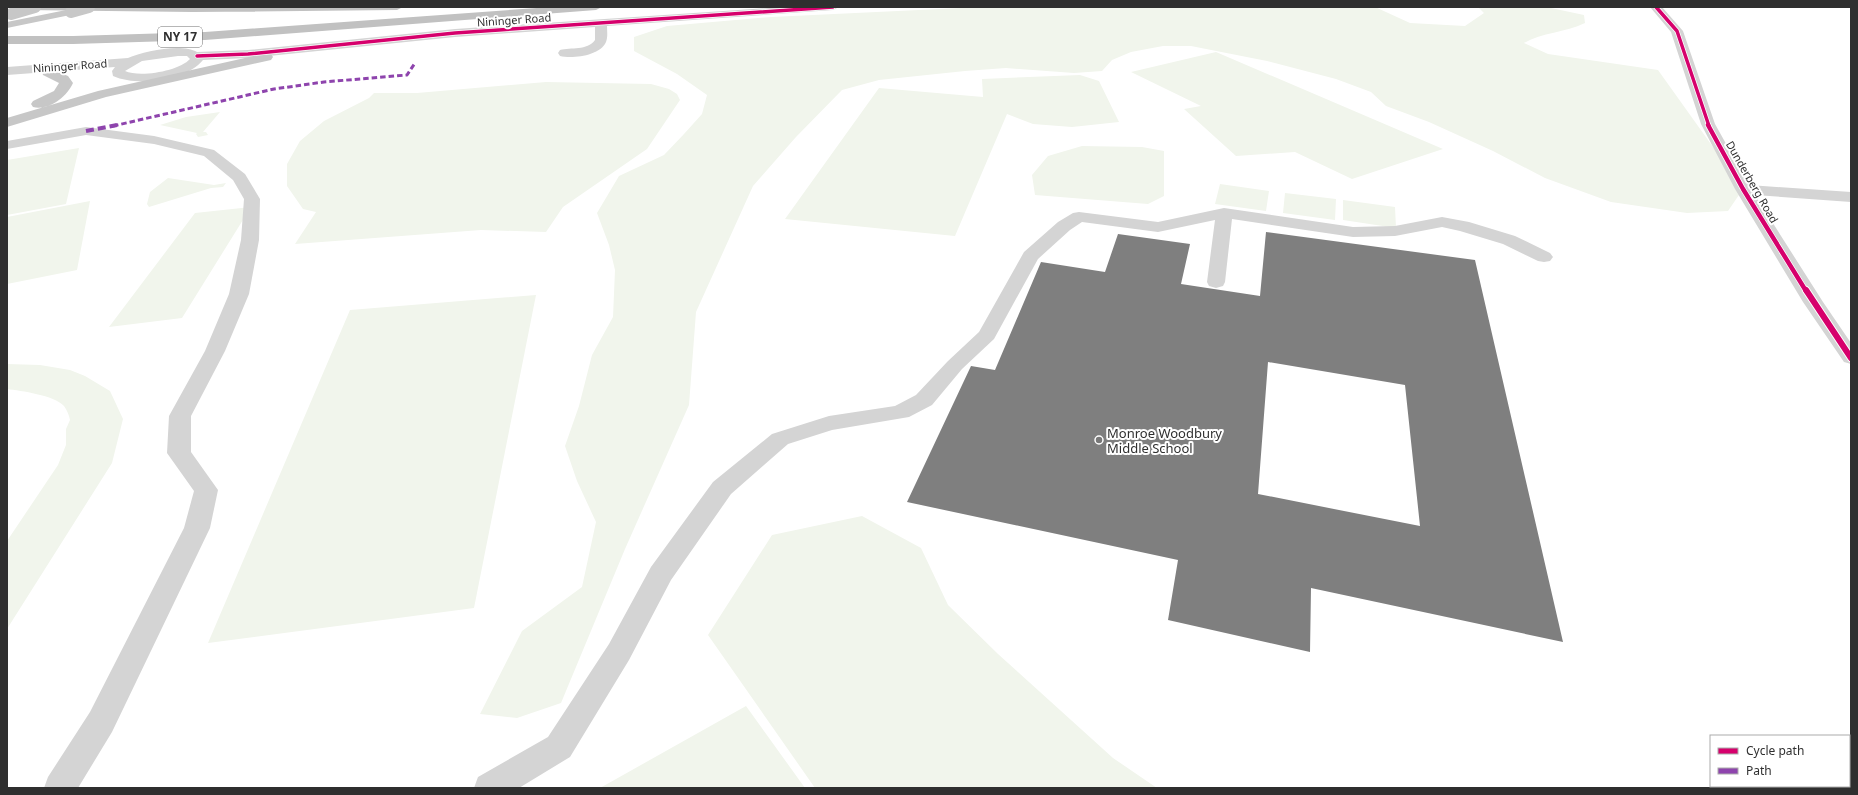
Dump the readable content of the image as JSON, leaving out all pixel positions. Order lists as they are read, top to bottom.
{
  "streets": {
    "highway": ["NY 17"],
    "street": ["Nininger Road", "Dunderberg Road"]
  },
  "places": ["Monroe Woodbury Middle School"],
  "legend": ["Cycle path", "Path"]
}
